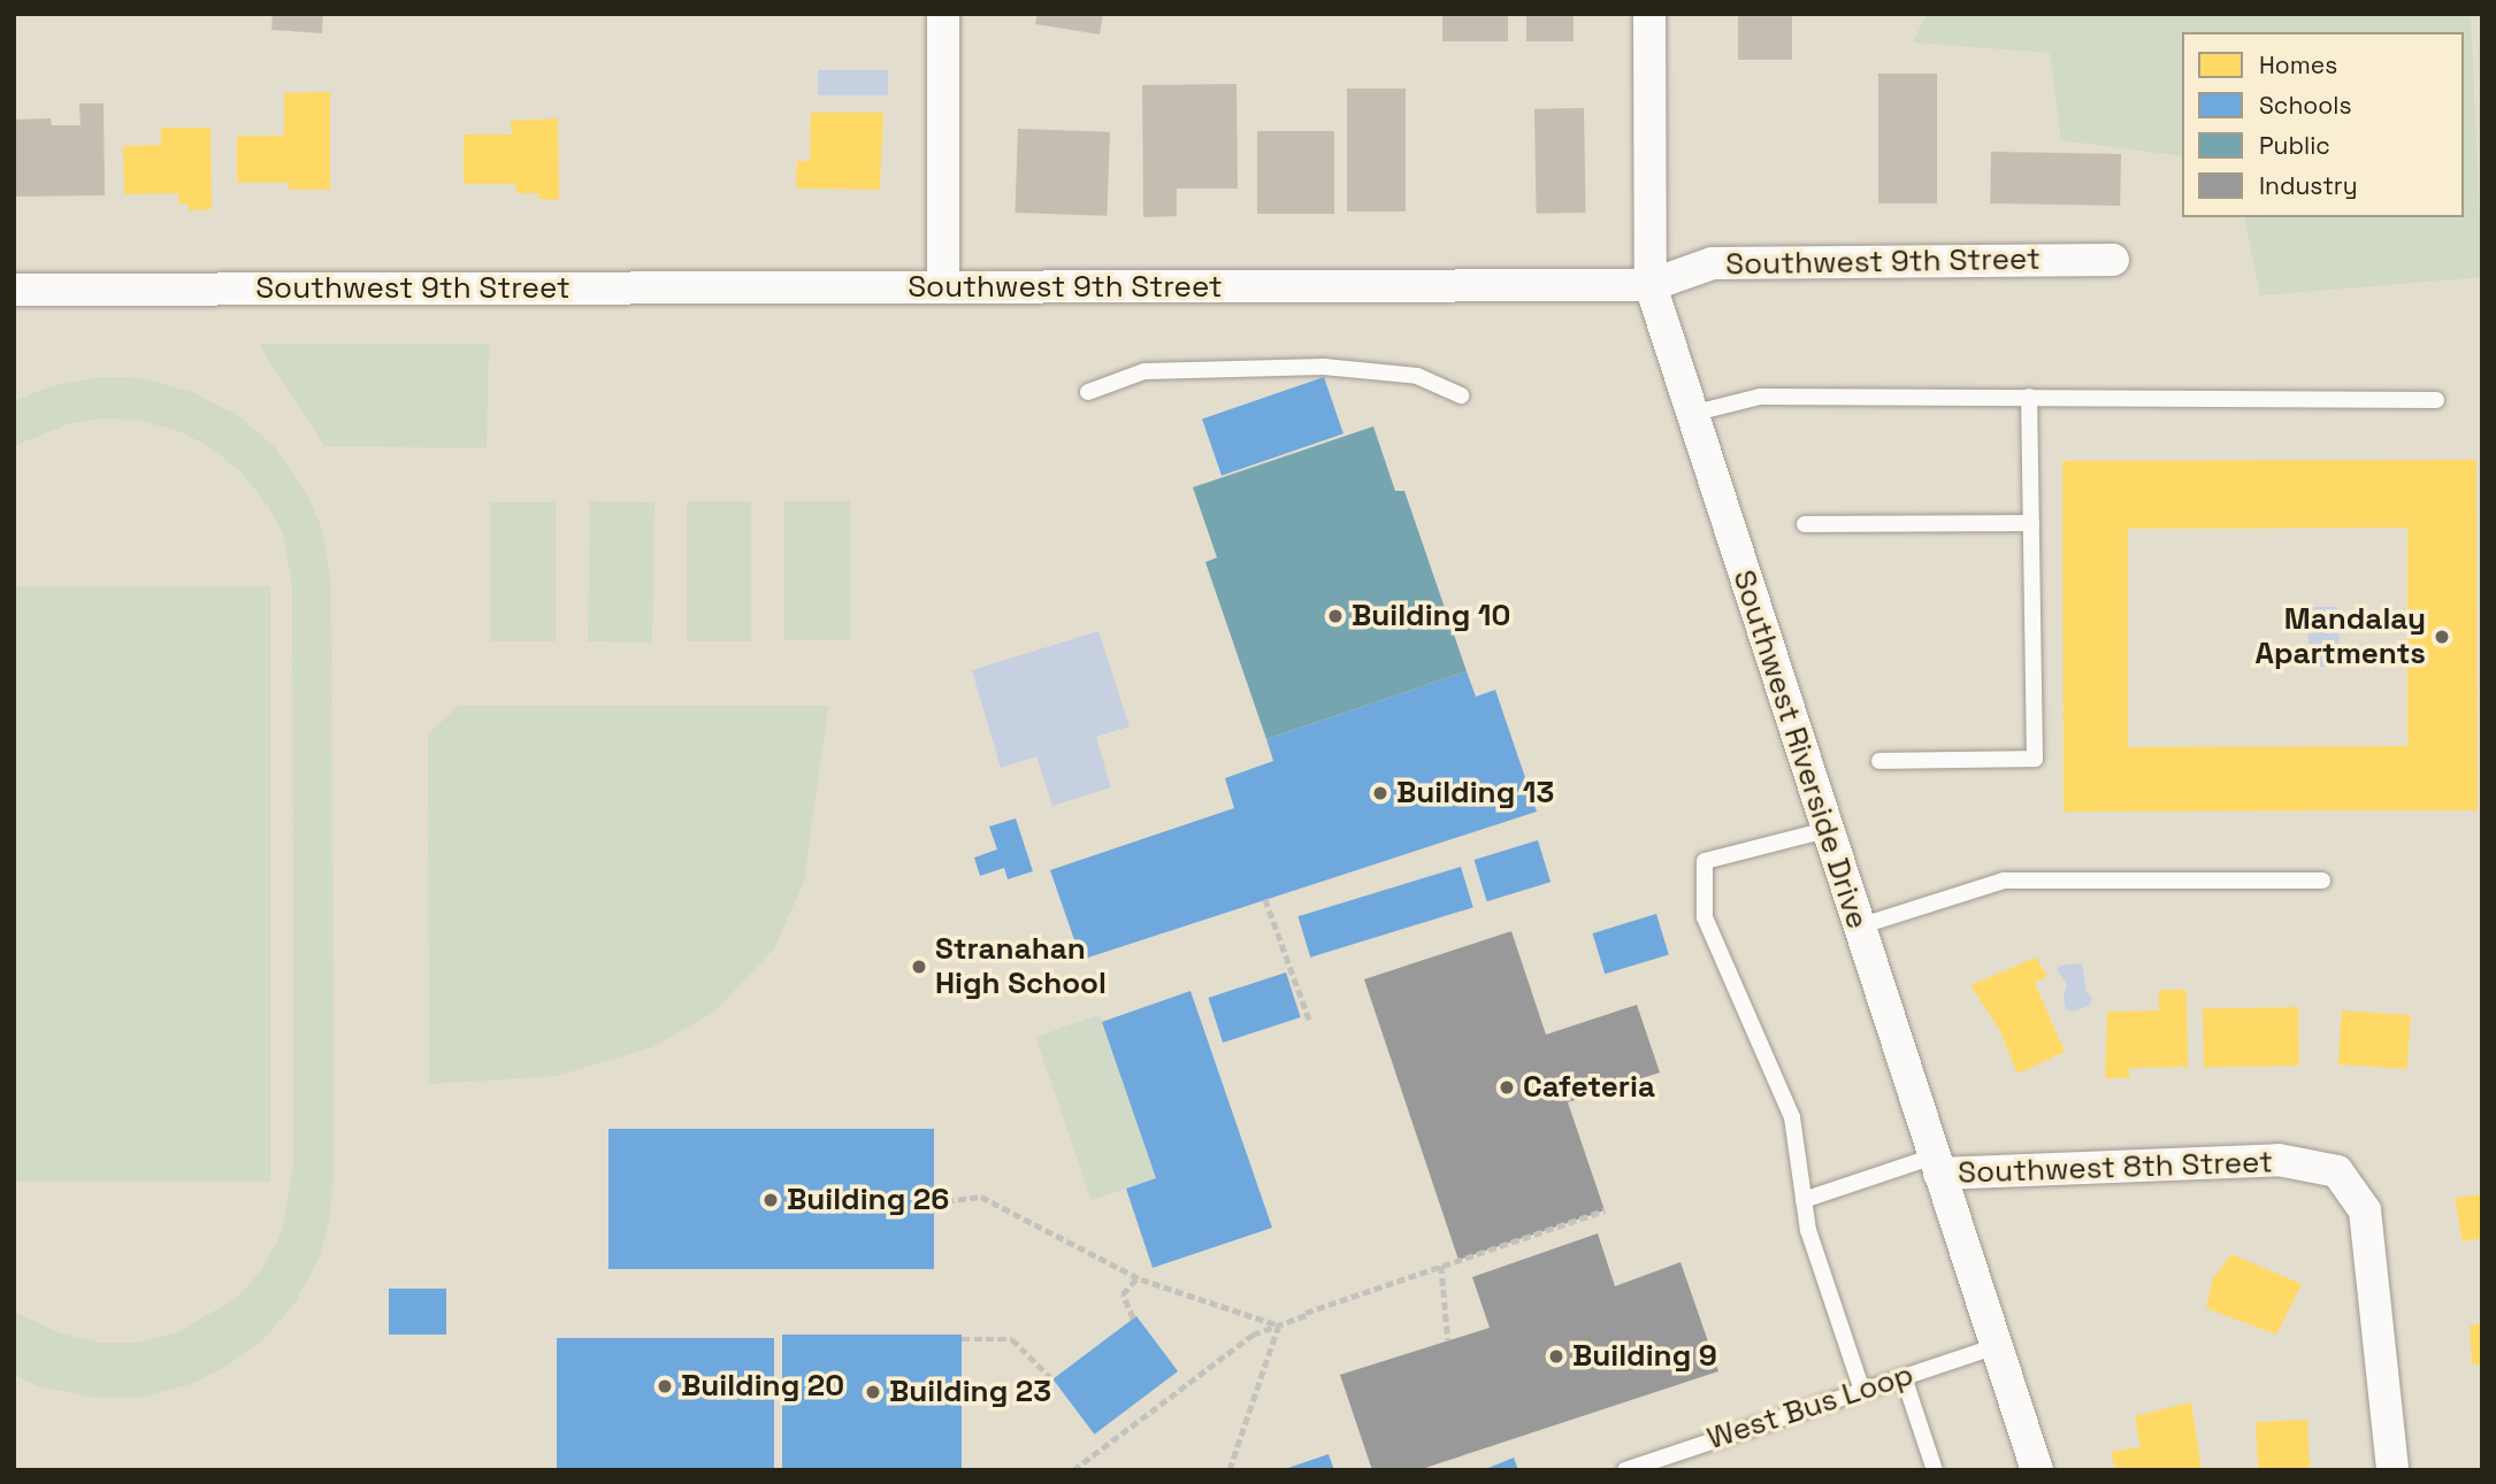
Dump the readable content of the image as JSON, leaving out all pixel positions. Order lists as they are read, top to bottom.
{
  "streets": {
    "street": ["Southwest 9th Street", "Southwest Riverside Drive", "Southwest 8th Street"],
    "lane": ["West Bus Loop"]
  },
  "crossings": [
    ["Southwest 9th Street", "Southwest Riverside Drive"],
    ["Southwest Riverside Drive", "Southwest 8th Street"],
    ["Southwest Riverside Drive", "West Bus Loop"]
  ],
  "places": [
    "Building 10",
    "Mandalay Apartments",
    "Building 13",
    "Stranahan High School",
    "Cafeteria",
    "Building 26",
    "Building 9",
    "Building 20",
    "Building 23"
  ],
  "legend": [
    "Homes",
    "Schools",
    "Public",
    "Industry"
  ]
}
